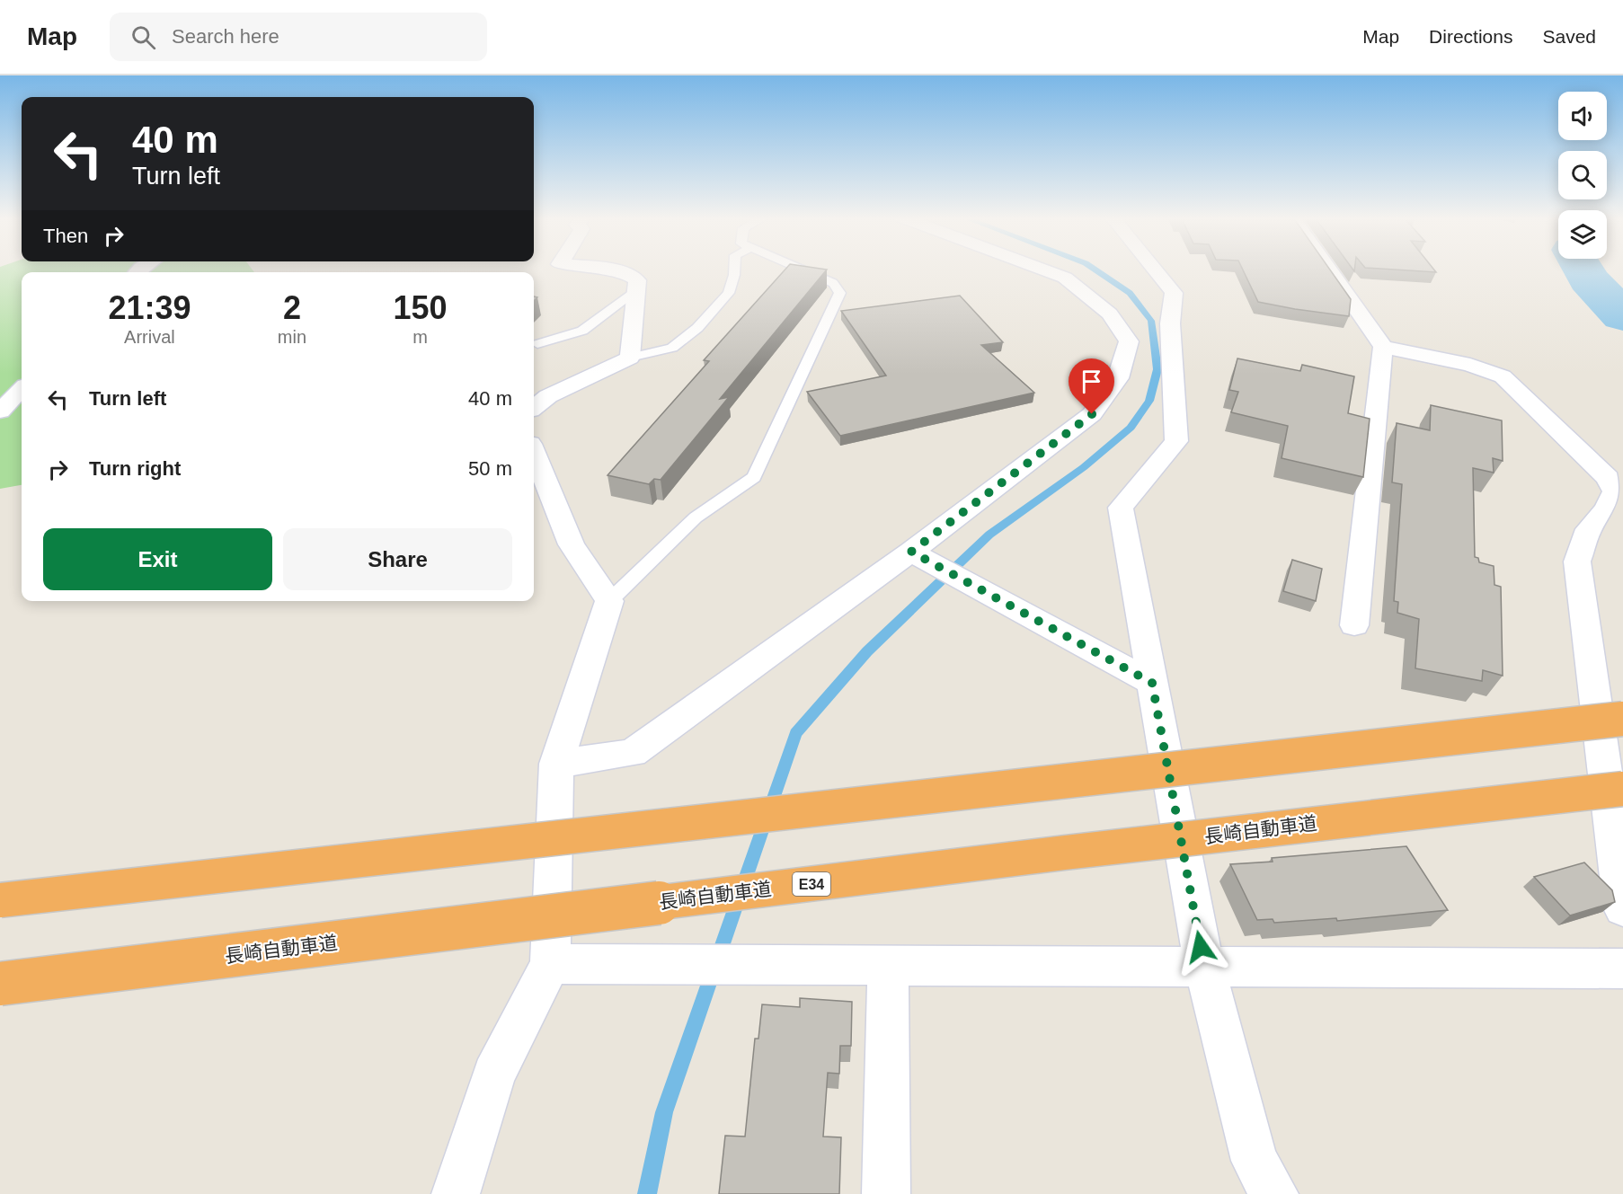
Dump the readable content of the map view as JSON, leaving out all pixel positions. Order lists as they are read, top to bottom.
{
  "streets": {
    "highway": ["長崎自動車道", "E34"]
  },
  "page": {
    "header": "Map",
    "search": "Search here",
    "nav": ["Map", "Directions", "Saved"],
    "turn": ["40 m", "Turn left"],
    "then": "Then",
    "eta": [
      "21:39",
      "Arrival",
      "2",
      "min",
      "150",
      "m"
    ],
    "list": [
      {
        "name": "Turn left",
        "value": "40 m"
      },
      {
        "name": "Turn right",
        "value": "50 m"
      }
    ],
    "buttons": ["Exit", "Share"]
  }
}
